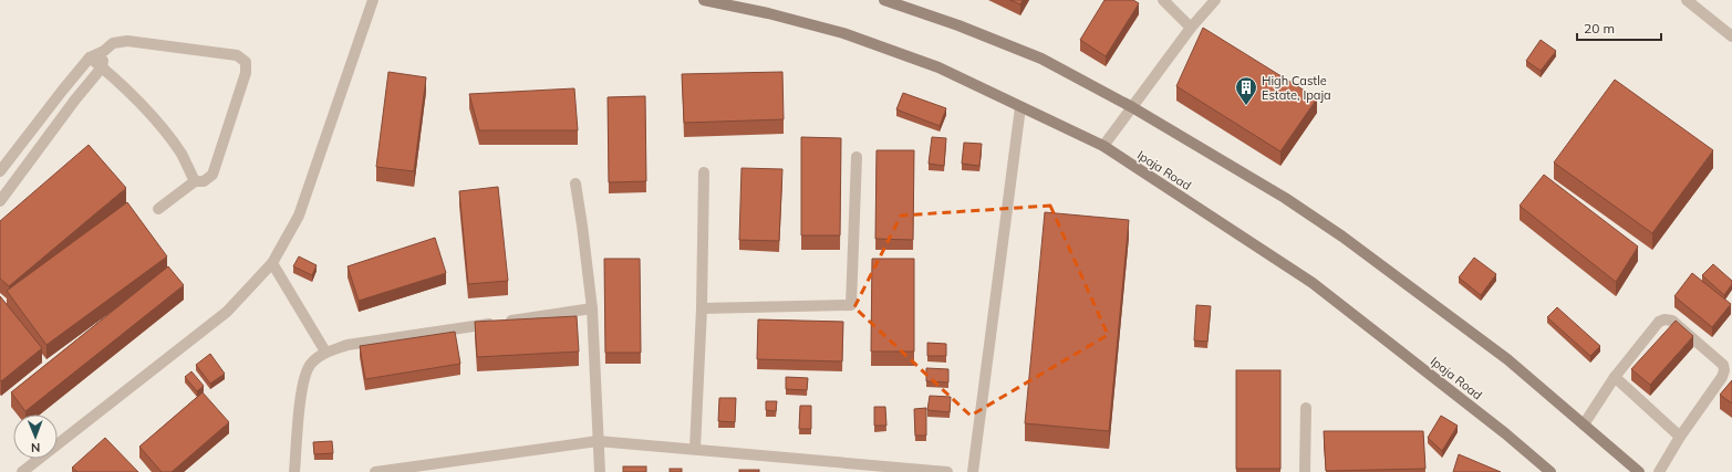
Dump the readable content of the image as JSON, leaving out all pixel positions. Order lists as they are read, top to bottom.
{
  "streets": {
    "main road": ["Ipaja Road"]
  },
  "places": {
    "building": ["High Castle Estate, Ipaja"]
  },
  "scale_bar": "20 m",
  "north": "bottom"
}
